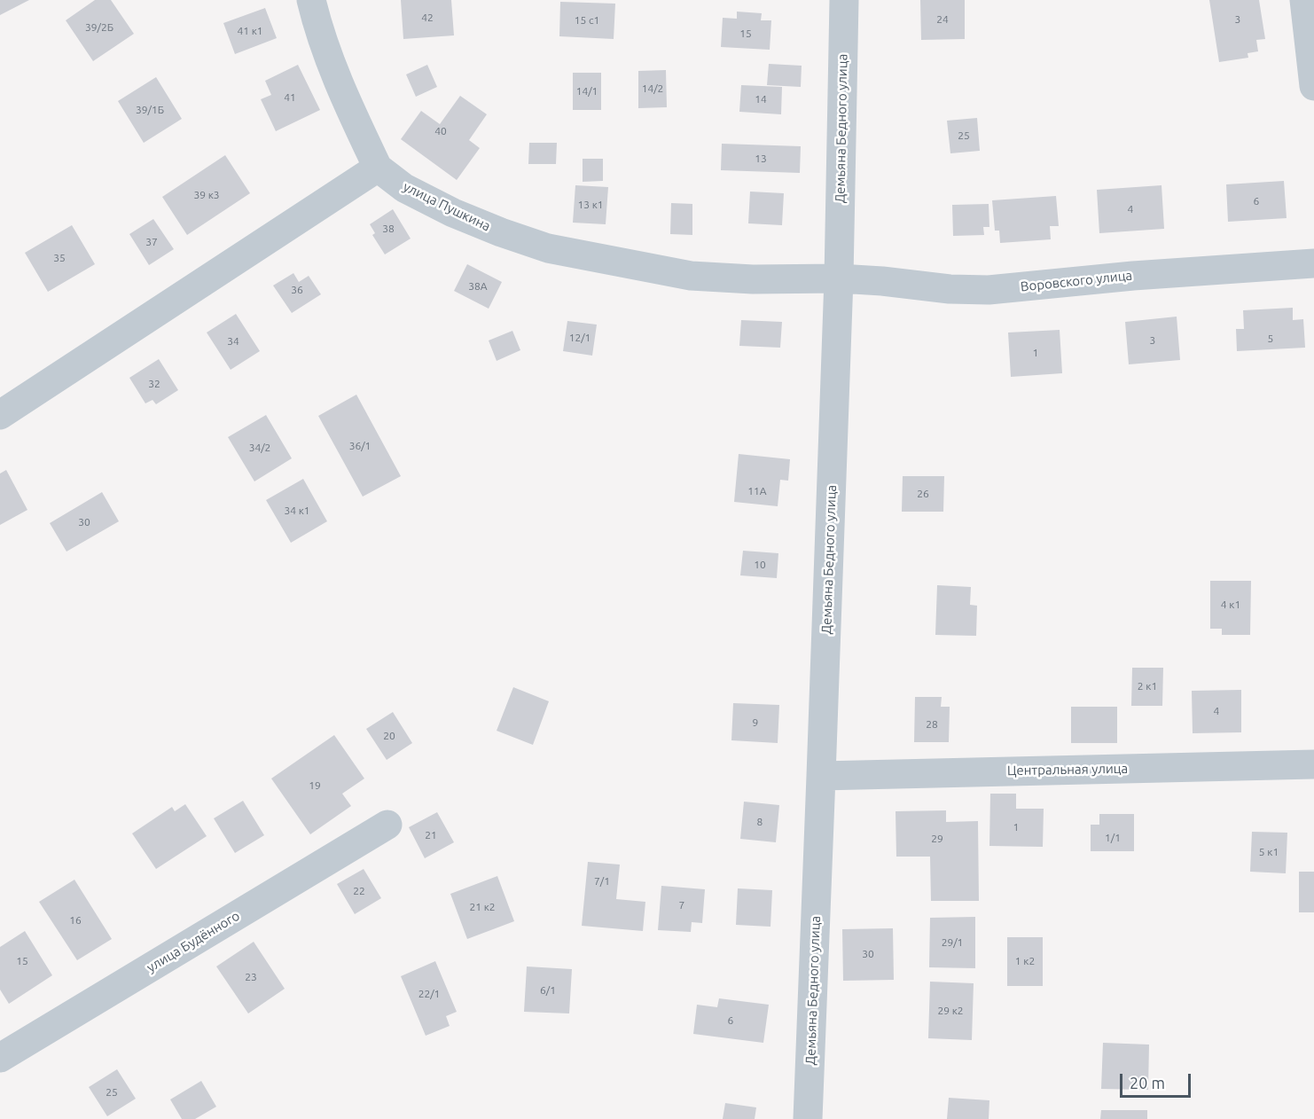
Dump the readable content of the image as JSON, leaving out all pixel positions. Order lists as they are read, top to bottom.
{
  "streets": {
    "street": [
      "Демьяна Бедного улица",
      "улица Пушкина",
      "Воровского улица",
      "Центральная улица",
      "улица Будённого"
    ]
  },
  "crossings": [
    ["Демьяна Бедного улица", "улица Пушкина"],
    ["Демьяна Бедного улица", "Воровского улица"],
    ["Демьяна Бедного улица", "Центральная улица"],
    ["улица Пушкина", "Воровского улица"]
  ],
  "house_numbers": [
    "42",
    "24",
    "3",
    "15 с1",
    "39/2Б",
    "41 к1",
    "15",
    "14/2",
    "14/1",
    "41",
    "14",
    "39/1Б",
    "40",
    "25",
    "13",
    "39 к3",
    "6",
    "13 к1",
    "4",
    "38",
    "37",
    "35",
    "38А",
    "36",
    "12/1",
    "5",
    "3",
    "34",
    "1",
    "32",
    "36/1",
    "34/2",
    "11А",
    "26",
    "34 к1",
    "30",
    "10",
    "4 к1",
    "2 к1",
    "4",
    "9",
    "28",
    "20",
    "19",
    "8",
    "1",
    "21",
    "1/1",
    "29",
    "5 к1",
    "7/1",
    "22",
    "7",
    "21 к2",
    "16",
    "29/1",
    "30",
    "15",
    "1 к2",
    "23",
    "6/1",
    "22/1",
    "29 к2",
    "6",
    "25"
  ],
  "scale_bar": "20 m"
}
